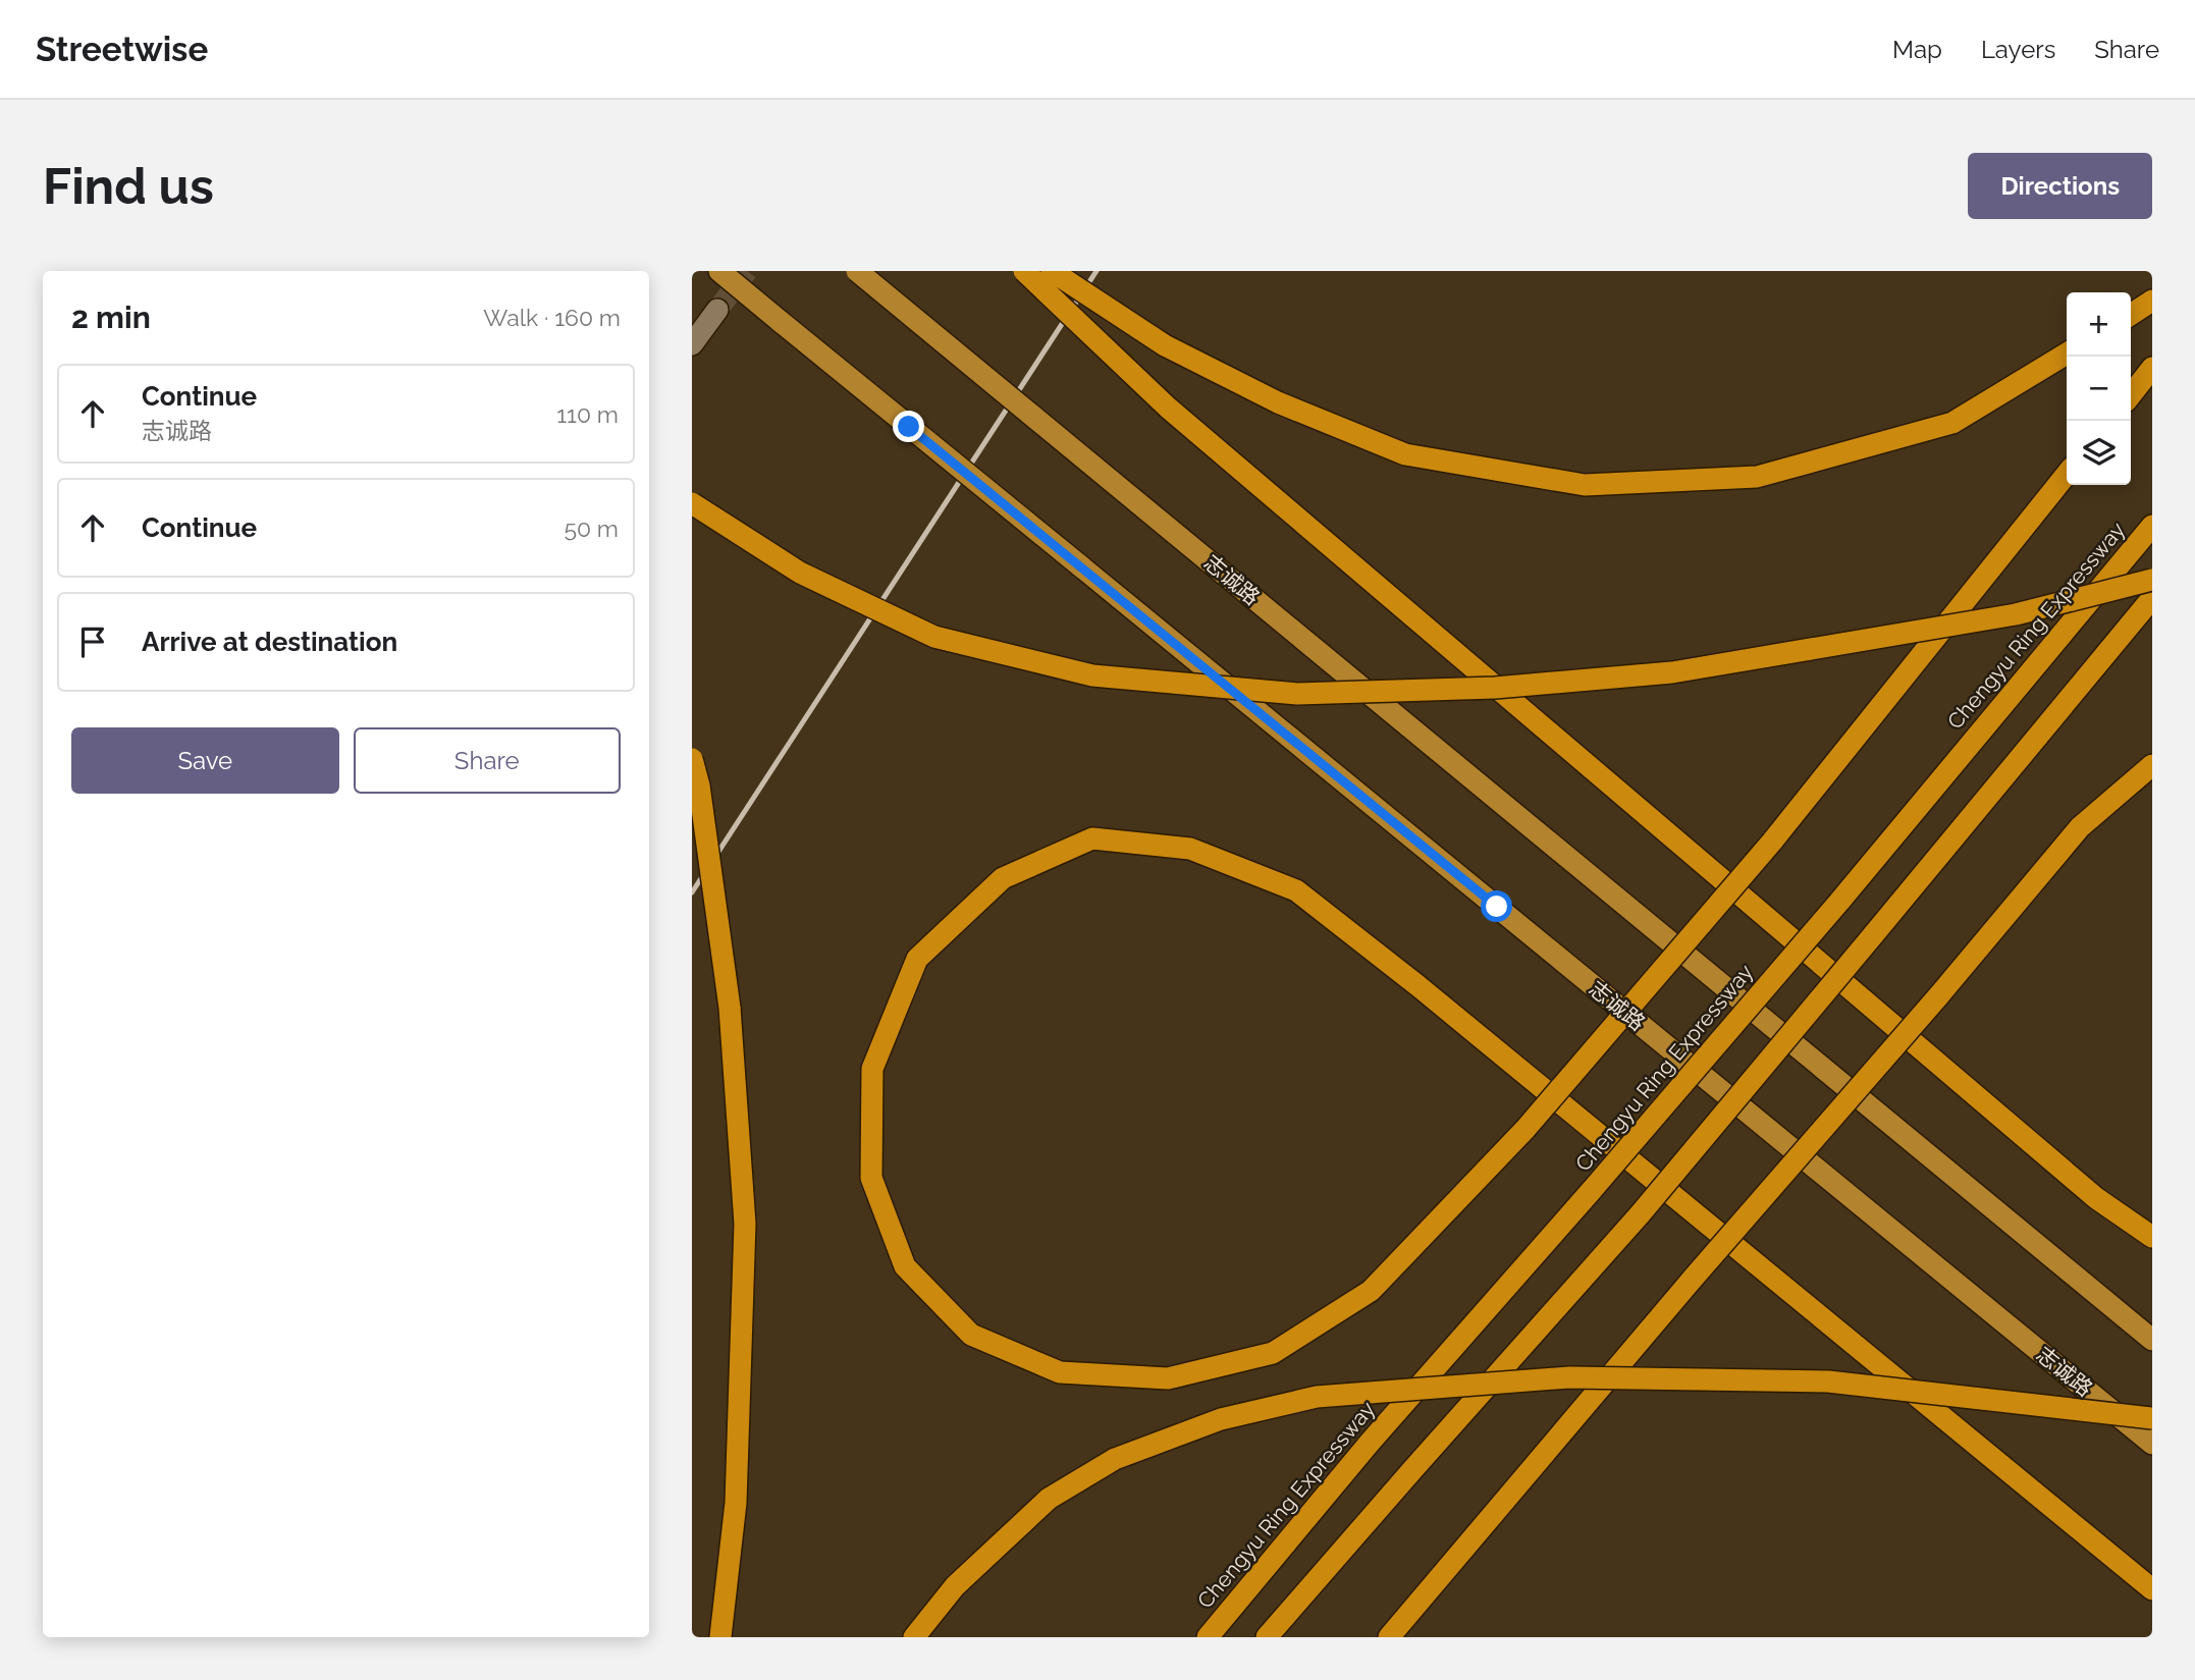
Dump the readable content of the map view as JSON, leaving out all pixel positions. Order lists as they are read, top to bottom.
{
  "streets": {
    "highway": ["Chengyu Ring Expressway"],
    "main road": ["志诚路"]
  },
  "page": {
    "header": "Streetwise",
    "nav": ["Map", "Layers", "Share"],
    "buttons": [
      "Directions",
      ["Save", "Share"]
    ],
    "title": "Find us",
    "heading": ["2 min", "Walk · 160 m"],
    "map_buttons": ["+", "−"],
    "list": [
      ["Continue", "志诚路", "110 m"],
      ["Continue", "50 m"],
      "Arrive at destination"
    ]
  }
}
